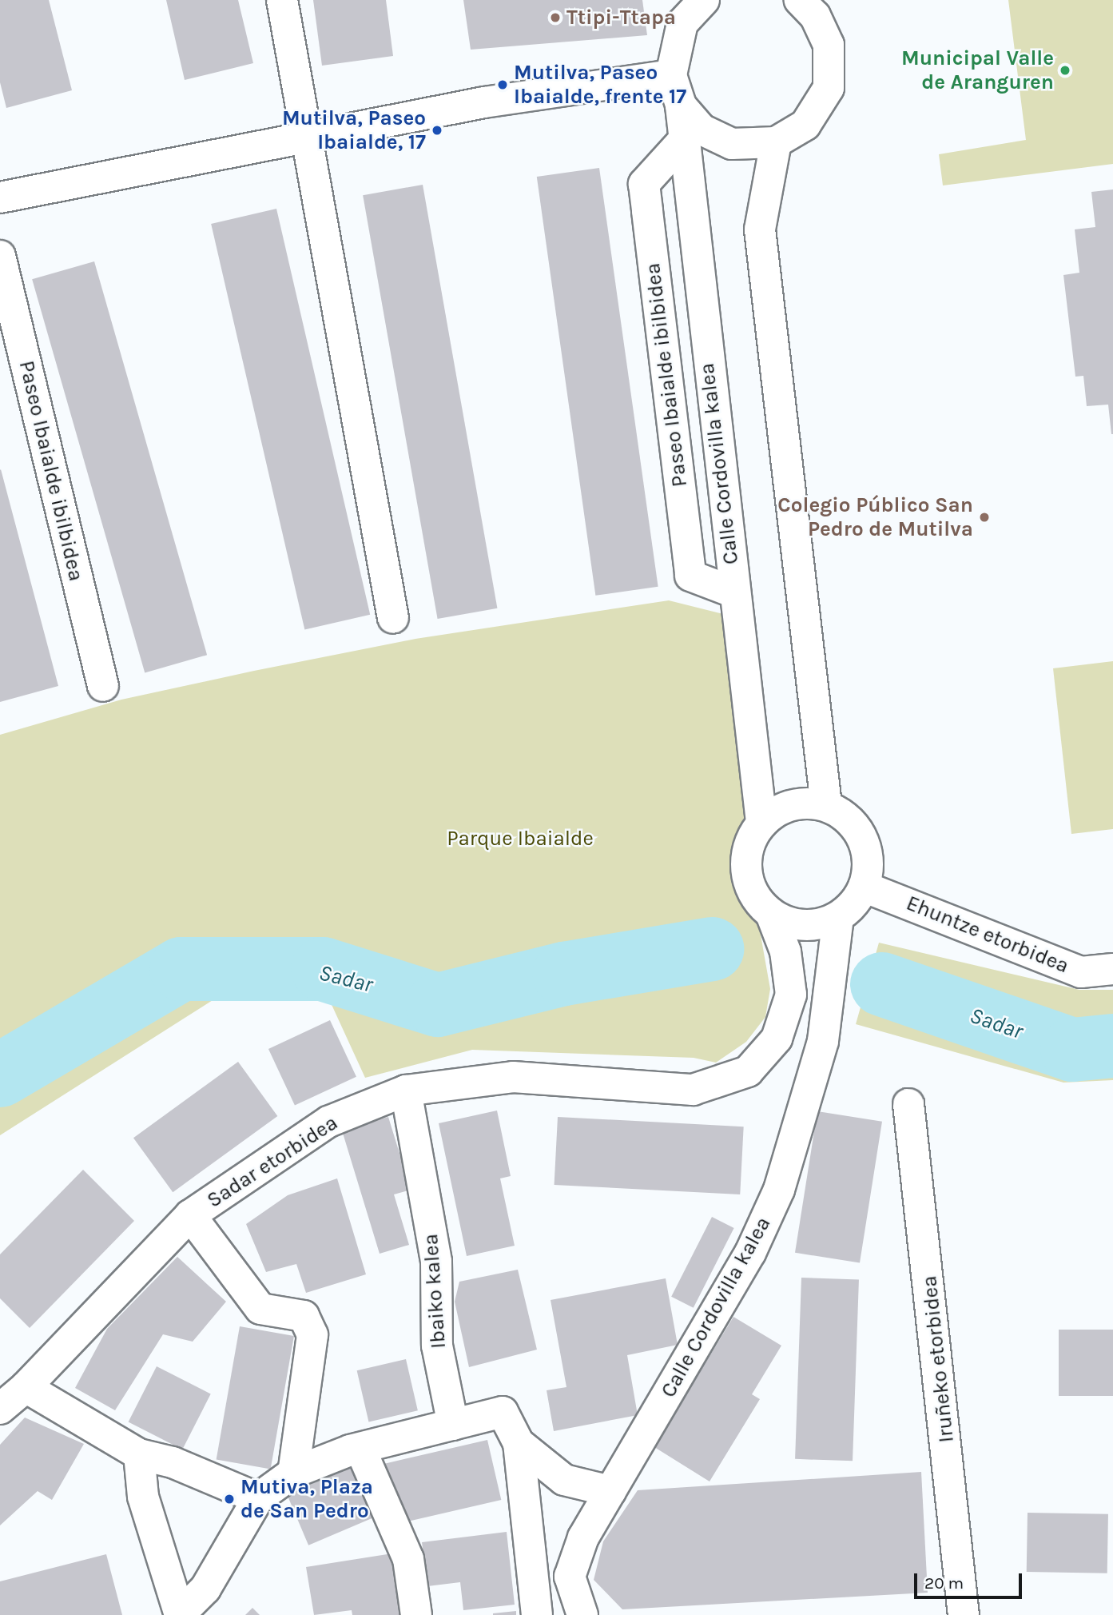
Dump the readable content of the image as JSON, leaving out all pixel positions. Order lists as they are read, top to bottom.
{
  "streets": {
    "street": [
      "Paseo Ibaialde ibilbidea",
      "Calle Cordovilla kalea",
      "Ehuntze etorbidea",
      "Sadar etorbidea",
      "Ibaiko kalea",
      "Iruñeko etorbidea"
    ]
  },
  "crossings": [
    ["Paseo Ibaialde ibilbidea", "Calle Cordovilla kalea"],
    ["Calle Cordovilla kalea", "Ehuntze etorbidea"],
    ["Calle Cordovilla kalea", "Sadar etorbidea"],
    ["Ehuntze etorbidea", "Sadar etorbidea"],
    ["Sadar etorbidea", "Ibaiko kalea"]
  ],
  "water": ["Sadar"],
  "parks": ["Parque Ibaialde"],
  "places": [
    "Ttipi-Ttapa",
    "Municipal Valle de Aranguren",
    "Mutilva, Paseo Ibaialde, frente 17",
    "Mutilva, Paseo Ibaialde, 17",
    "Colegio Público San Pedro de Mutilva",
    "Mutiva, Plaza de San Pedro"
  ],
  "scale_bar": "20 m"
}
